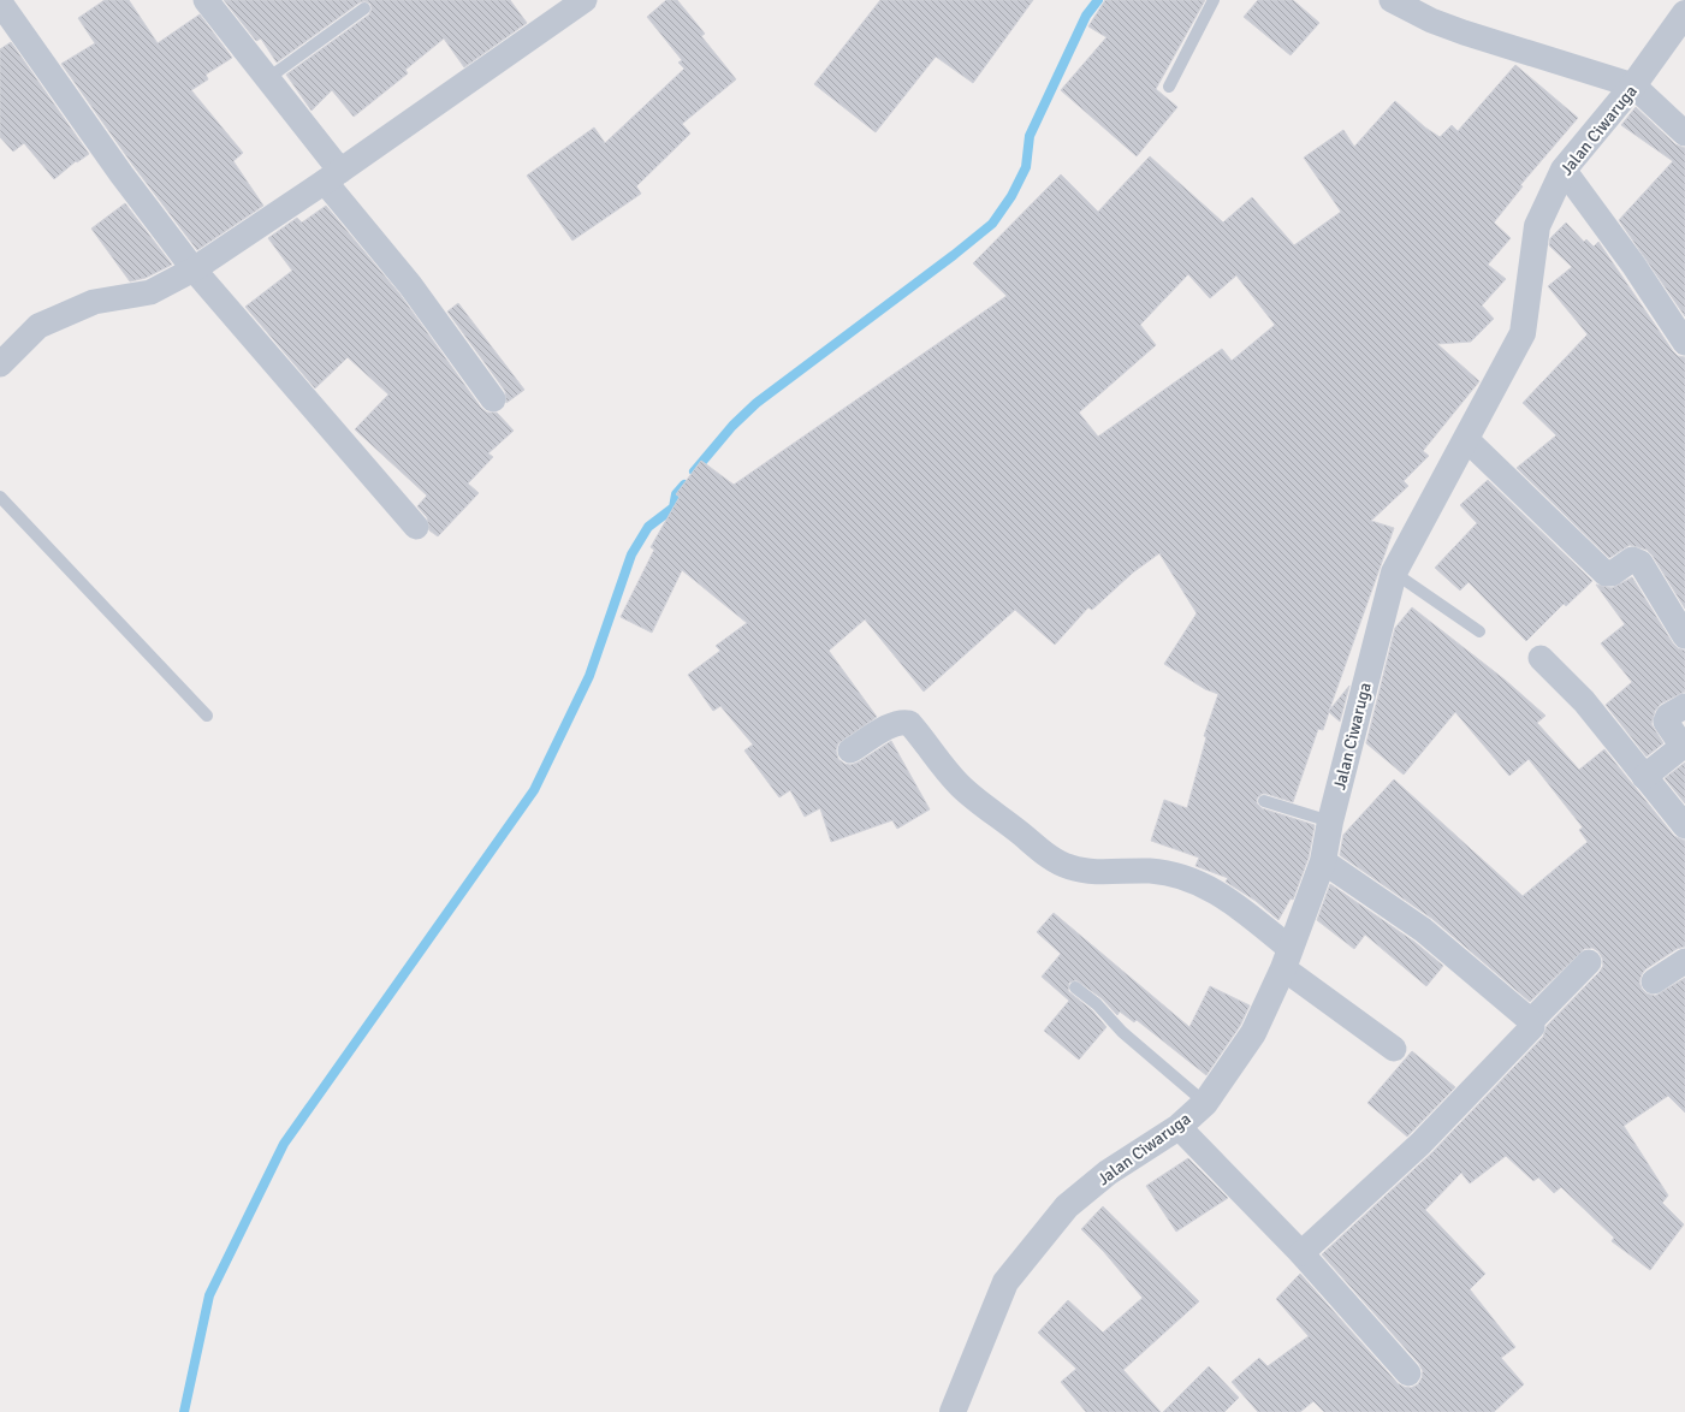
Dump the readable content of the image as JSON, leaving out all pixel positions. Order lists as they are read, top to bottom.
{
  "streets": {
    "street": ["Jalan Ciwaruga"]
  }
}
